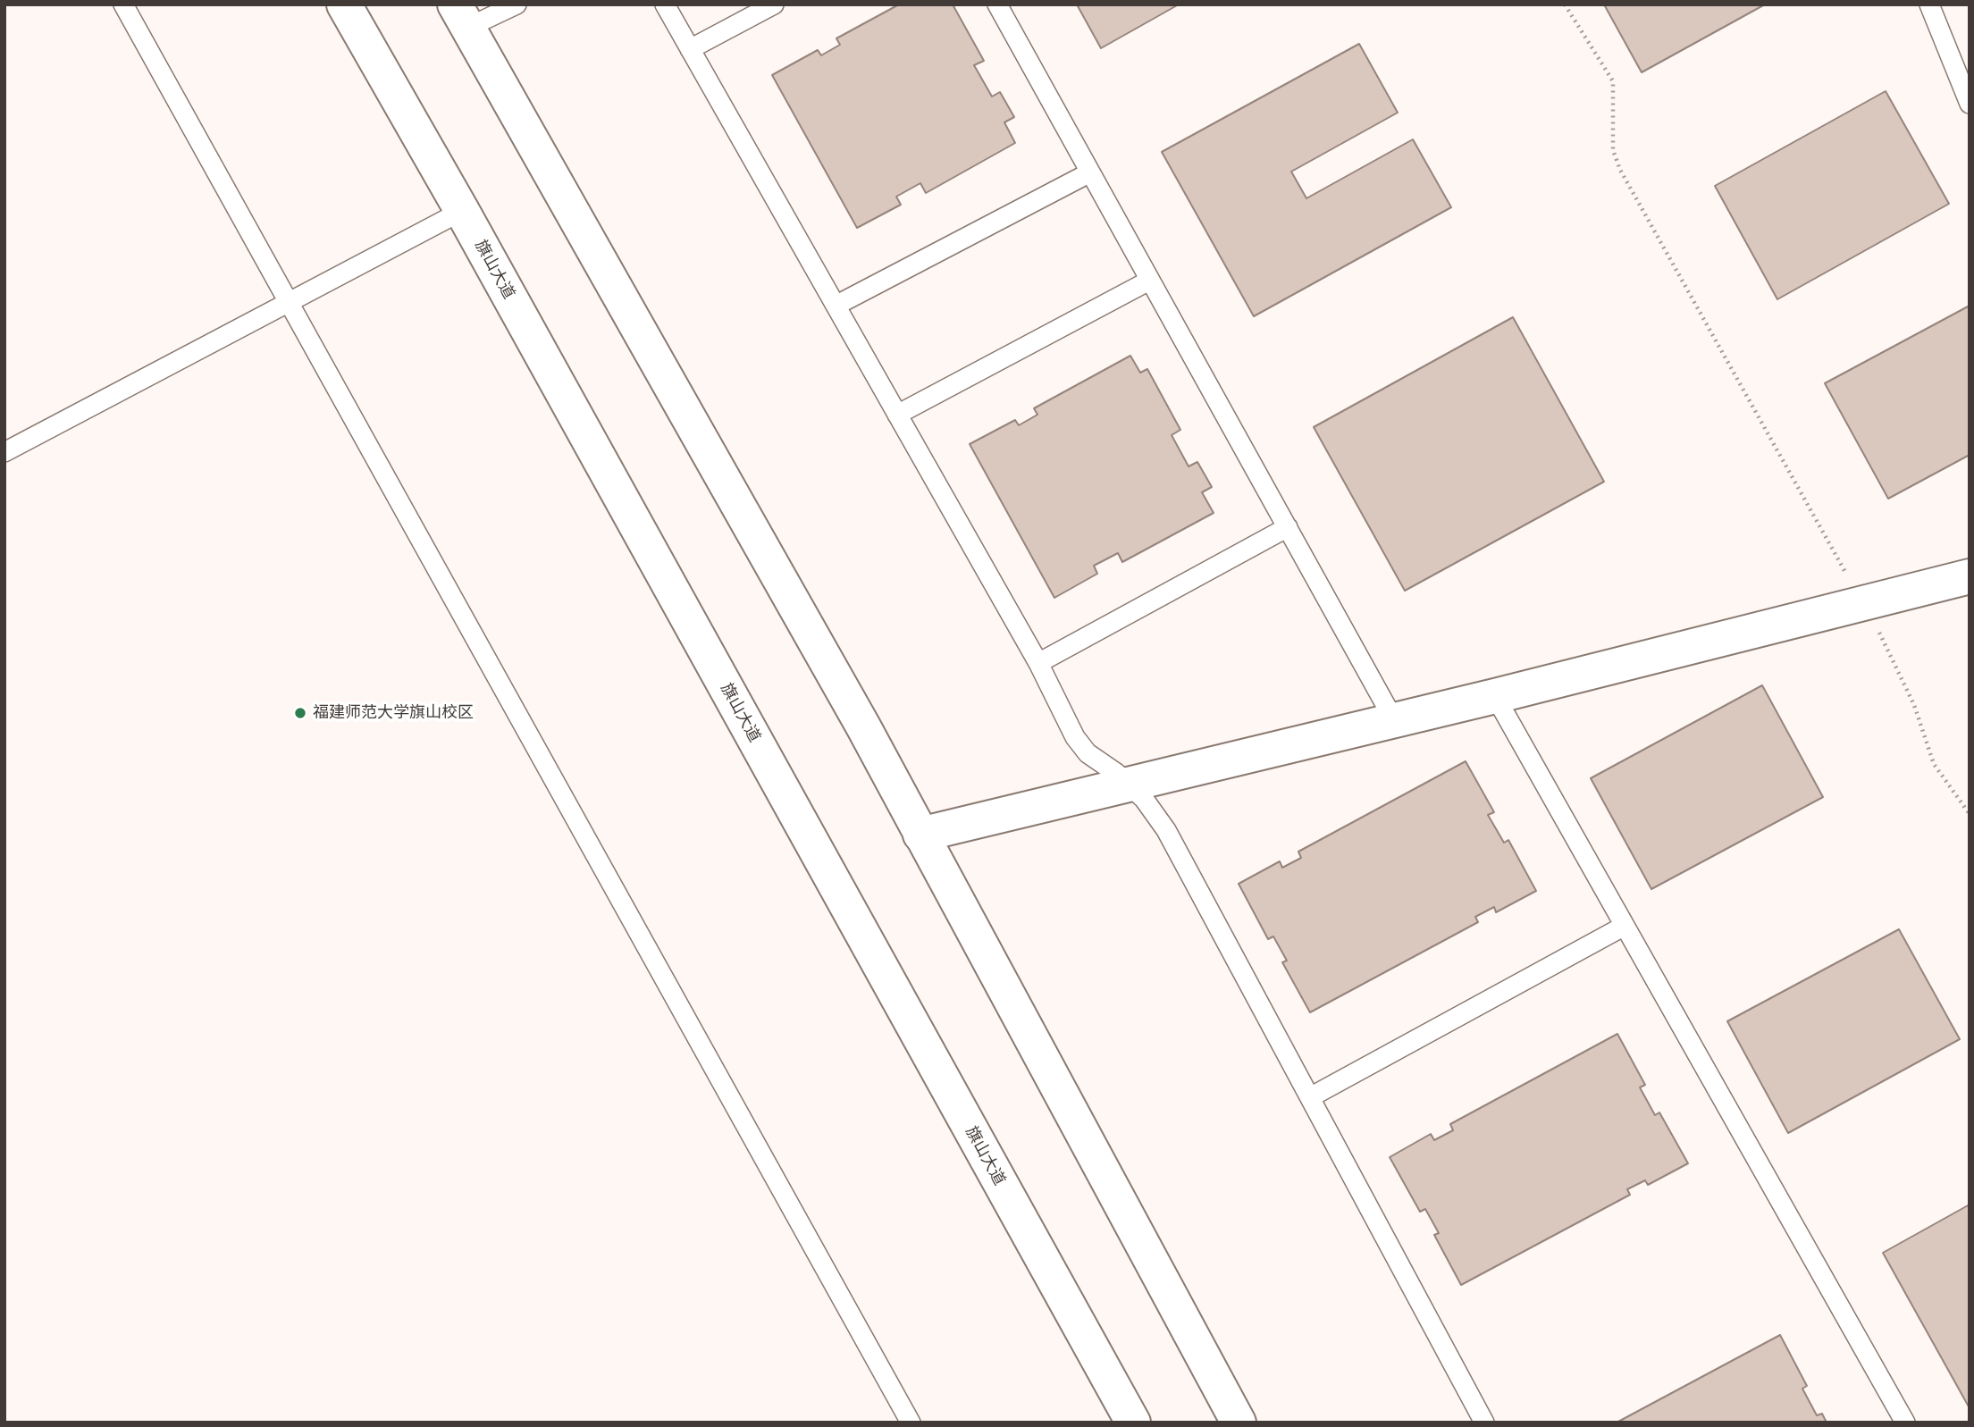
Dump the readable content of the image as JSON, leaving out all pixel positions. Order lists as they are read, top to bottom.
{
  "streets": {
    "main road": ["旗山大道"]
  },
  "places": ["福建师范大学旗山校区"]
}
